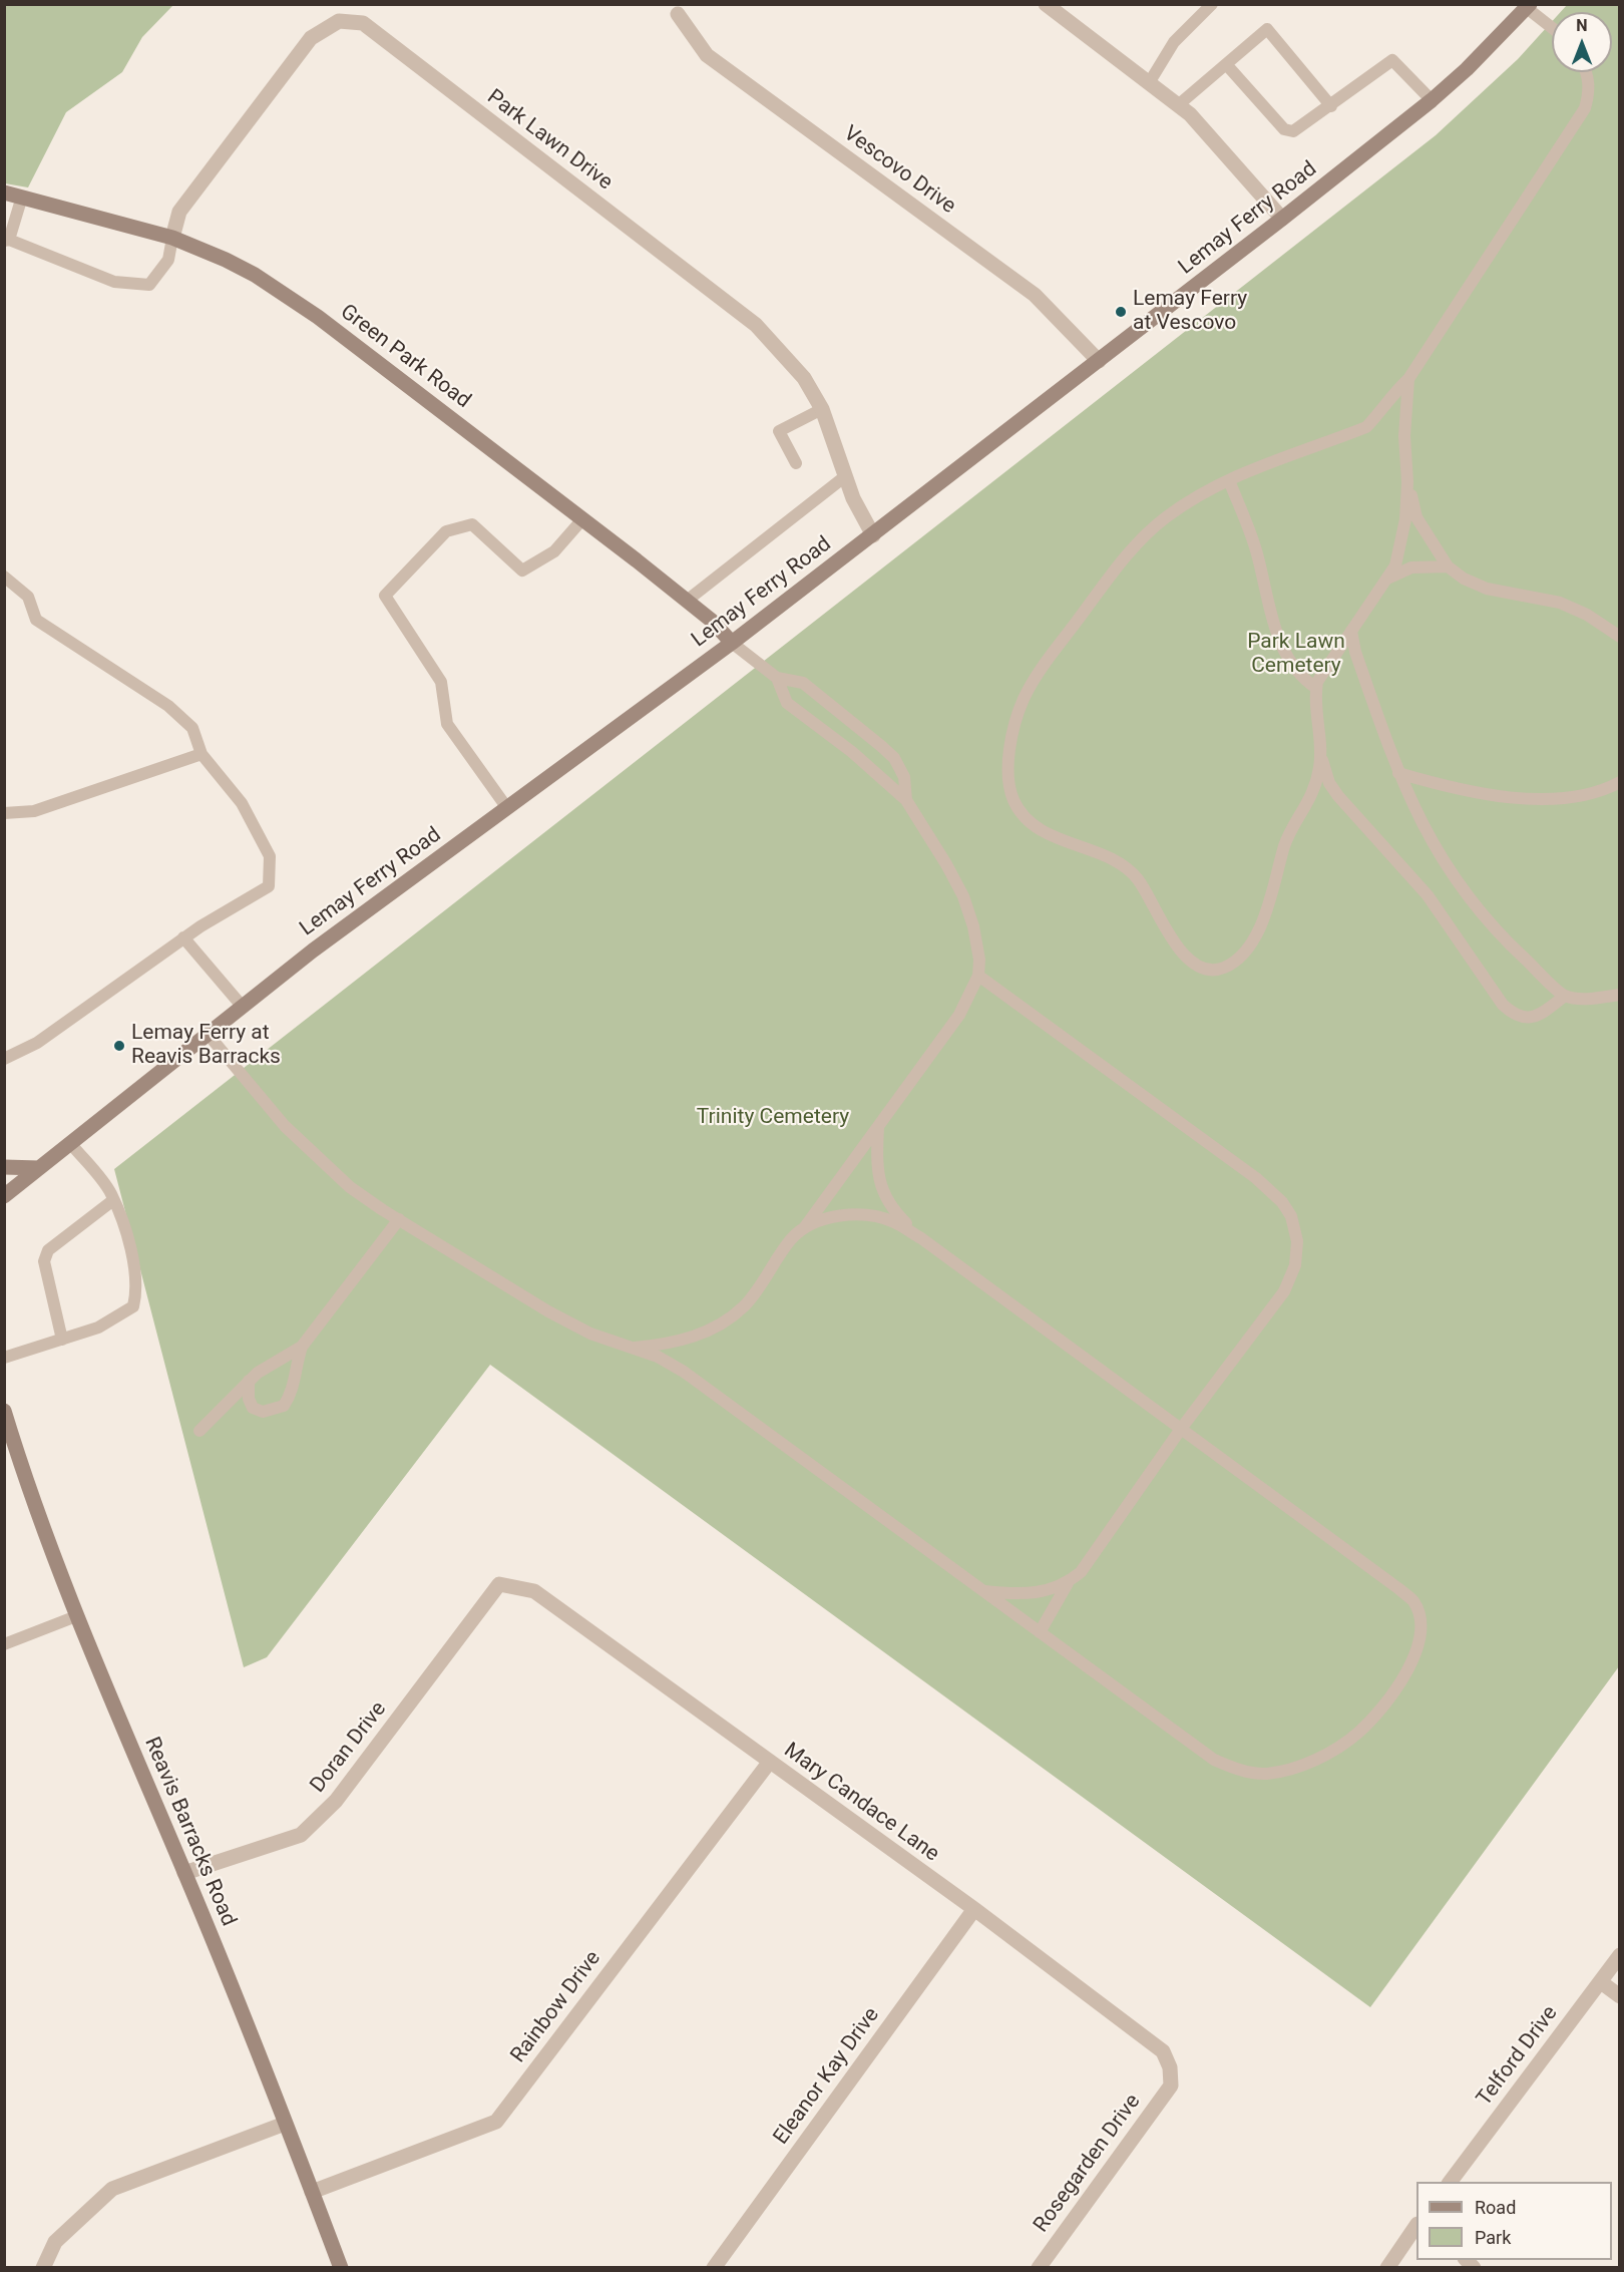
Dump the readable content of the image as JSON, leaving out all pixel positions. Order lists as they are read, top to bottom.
{
  "streets": {
    "main road": ["Lemay Ferry Road", "Green Park Road", "Reavis Barracks Road"],
    "street": [
      "Park Lawn Drive",
      "Vescovo Drive",
      "Doran Drive",
      "Mary Candace Lane",
      "Rainbow Drive",
      "Telford Drive",
      "Eleanor Kay Drive",
      "Rosegarden Drive"
    ]
  },
  "crossings": [
    ["Park Lawn Drive", "Lemay Ferry Road"],
    ["Park Lawn Drive", "Green Park Road"],
    ["Vescovo Drive", "Lemay Ferry Road"],
    ["Lemay Ferry Road", "Green Park Road"],
    ["Doran Drive", "Mary Candace Lane"],
    ["Doran Drive", "Reavis Barracks Road"],
    ["Mary Candace Lane", "Rainbow Drive"],
    ["Mary Candace Lane", "Eleanor Kay Drive"],
    ["Mary Candace Lane", "Rosegarden Drive"],
    ["Reavis Barracks Road", "Rainbow Drive"]
  ],
  "parks": ["Park Lawn Cemetery", "Trinity Cemetery"],
  "places": ["Lemay Ferry at Vescovo", "Lemay Ferry at Reavis Barracks"],
  "legend": ["Road", "Park"],
  "north": "top"
}
